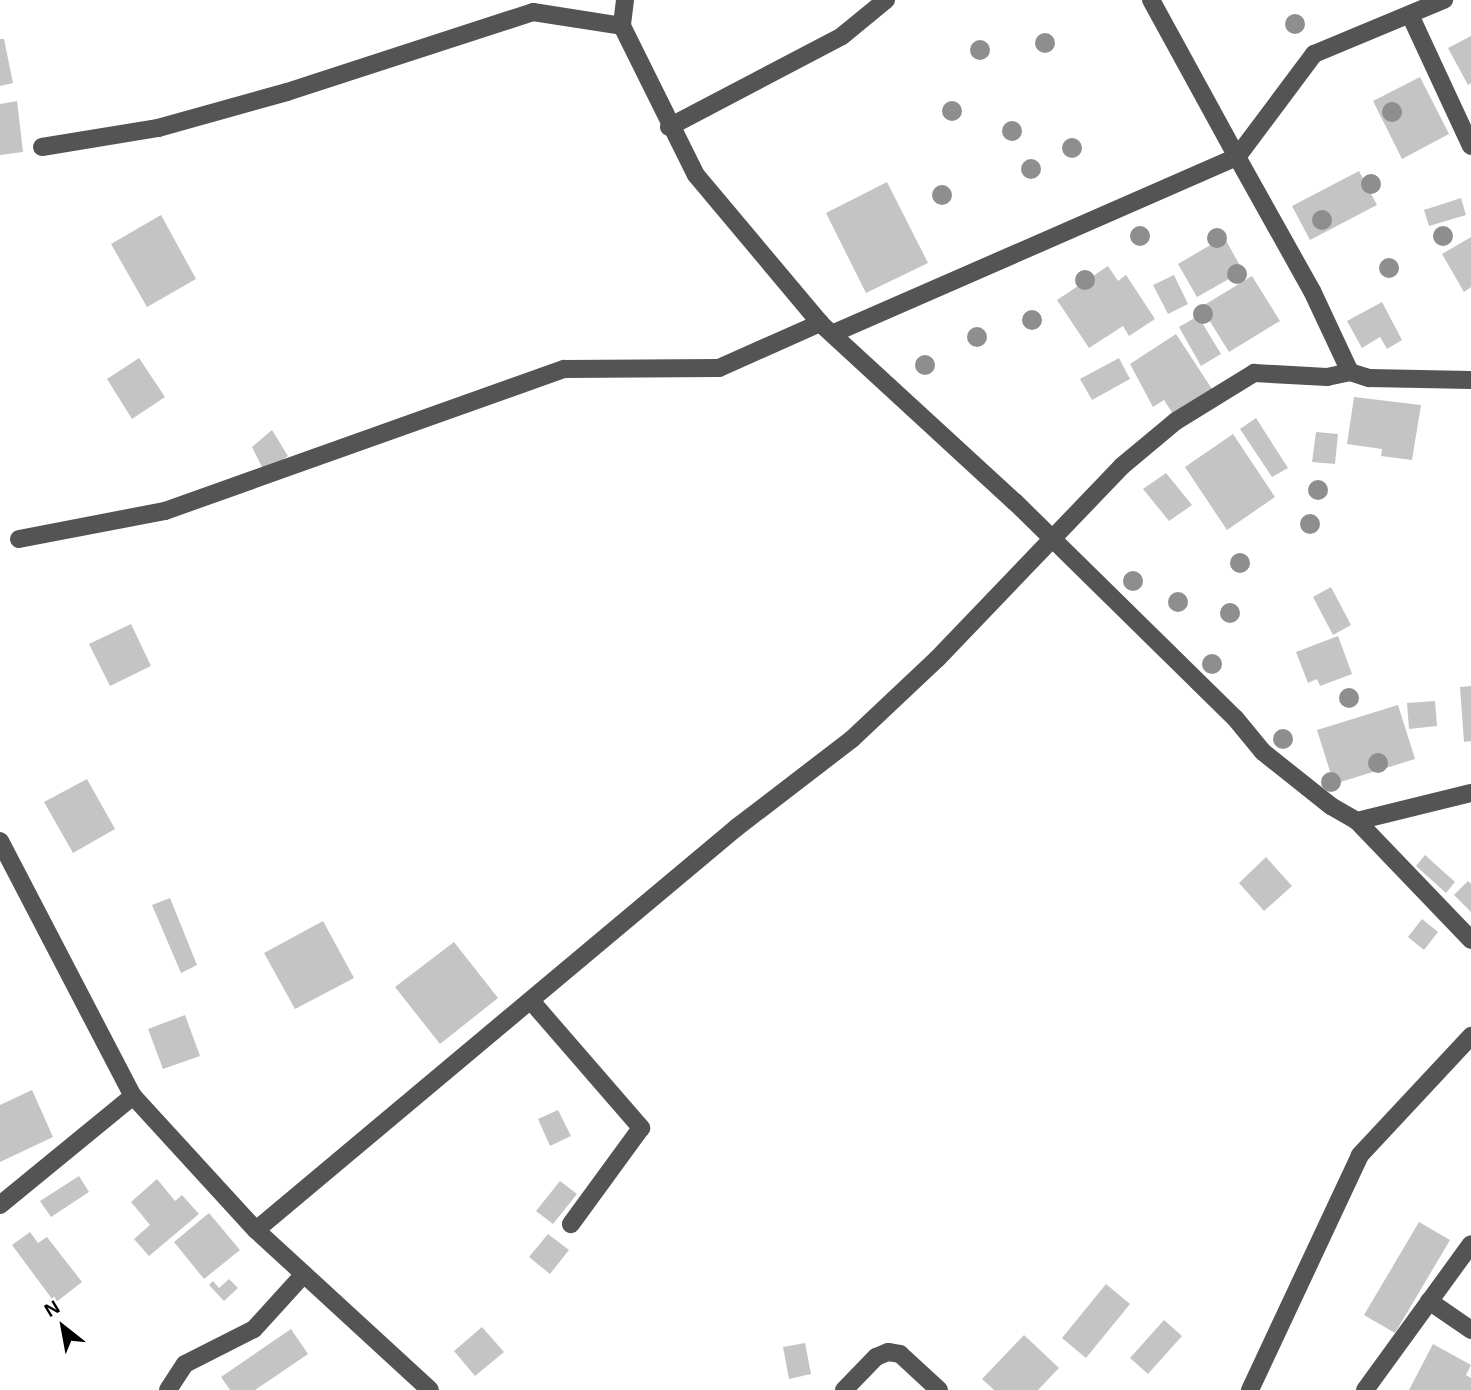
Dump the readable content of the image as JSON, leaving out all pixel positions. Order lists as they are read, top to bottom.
{
  "north": "top left"
}
